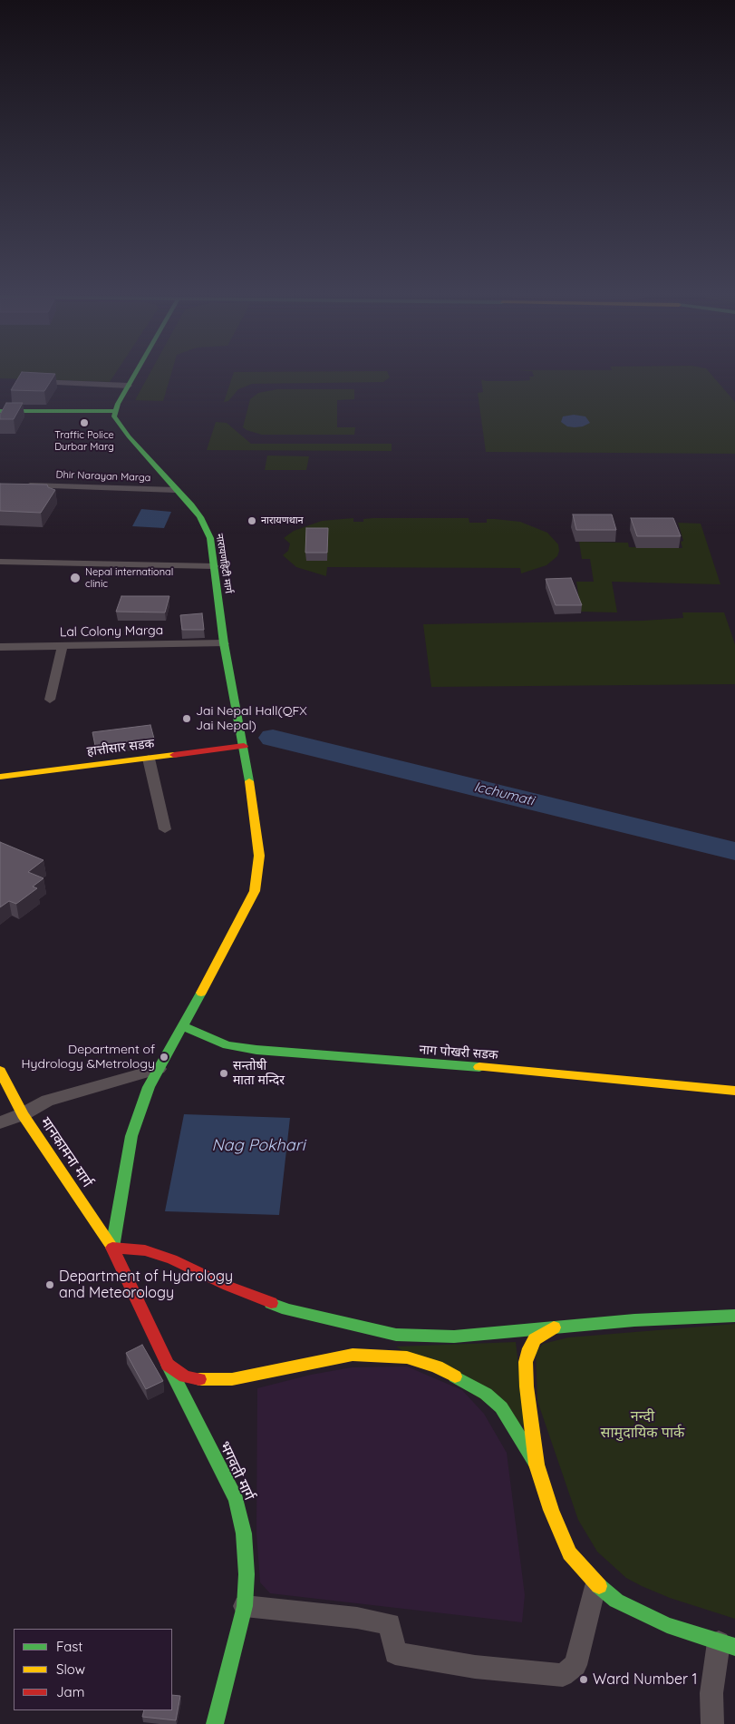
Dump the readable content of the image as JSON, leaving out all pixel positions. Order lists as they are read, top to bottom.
{
  "streets": {
    "main road": [
      "नारायणहिटी मार्ग",
      "हात्तीसार सडक",
      "नाग पोखरी सडक",
      "मानकामना मार्ग",
      "भगवती मार्ग"
    ],
    "street": ["Dhir Narayan Marga", "Lal Colony Marga"]
  },
  "crossings": [
    ["Dhir Narayan Marga", "नारायणहिटी मार्ग"],
    ["नारायणहिटी मार्ग", "Lal Colony Marga"],
    ["नारायणहिटी मार्ग", "हात्तीसार सडक"],
    ["नारायणहिटी मार्ग", "नाग पोखरी सडक"],
    ["नारायणहिटी मार्ग", "मानकामना मार्ग"],
    ["नारायणहिटी मार्ग", "भगवती मार्ग"],
    ["मानकामना मार्ग", "भगवती मार्ग"]
  ],
  "water": ["Icchumati", "Nag Pokhari"],
  "parks": ["नन्दी सामुदायिक पार्क"],
  "places": [
    "Traffic Police Durbar Marg",
    "नारायणथान",
    "Nepal international clinic",
    "Jai Nepal Hall(QFX Jai Nepal)",
    "Department of Hydrology &Metrology",
    "सन्तोषी माता मन्दिर",
    "Department of Hydrology and Meteorology",
    "Ward Number 1"
  ],
  "legend": ["Fast", "Slow", "Jam"]
}
